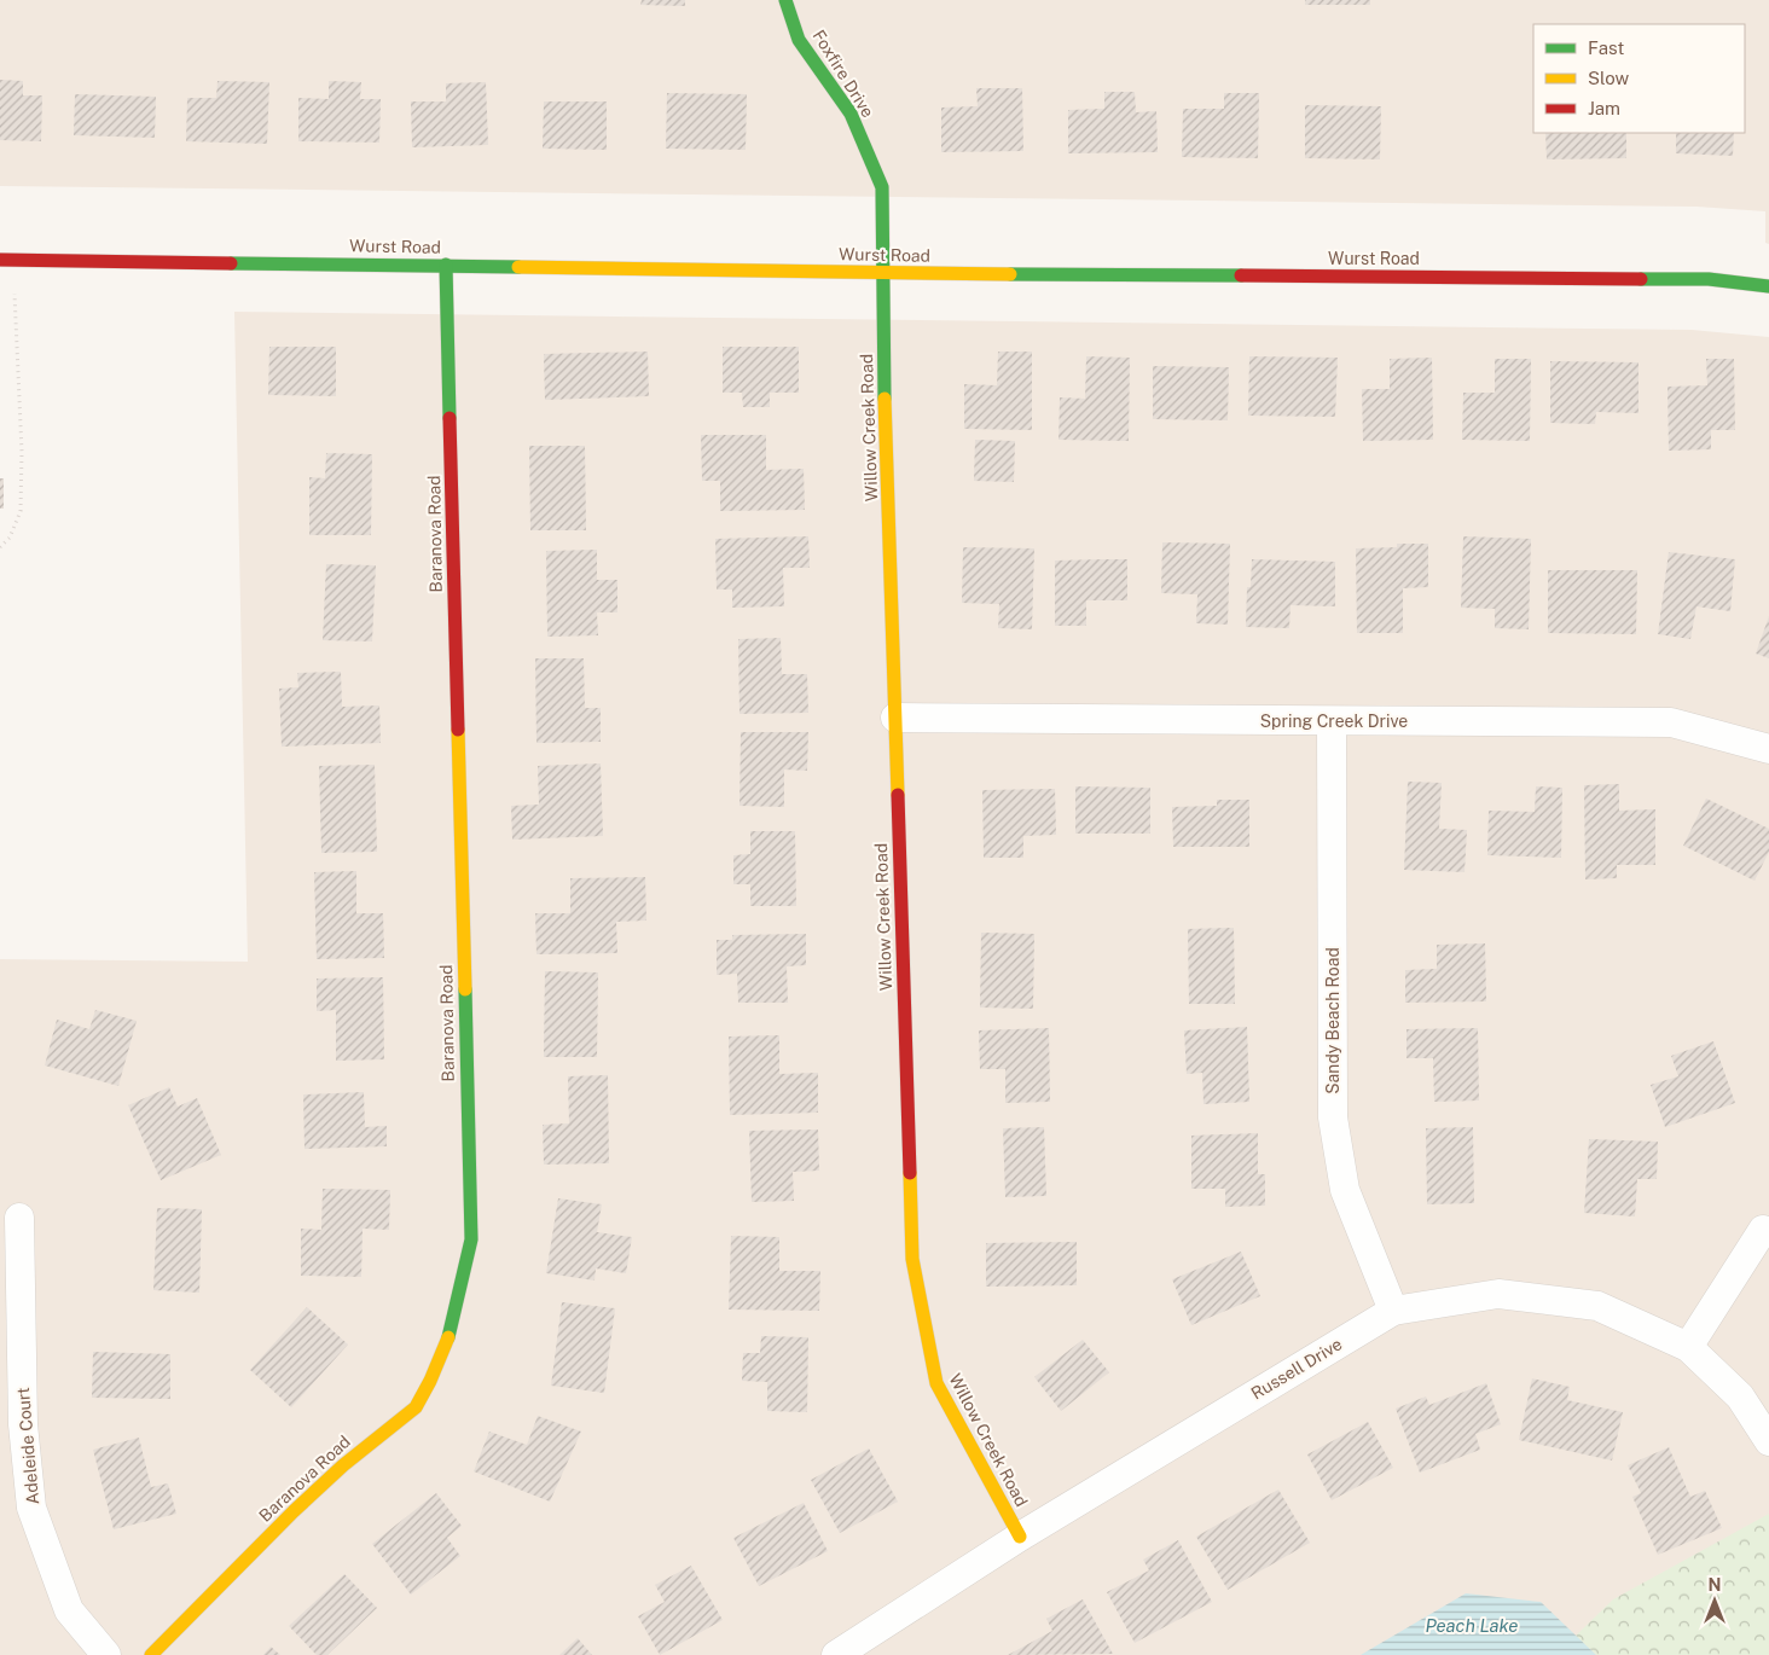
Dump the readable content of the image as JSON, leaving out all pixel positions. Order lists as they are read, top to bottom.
{
  "streets": {
    "street": [
      "Foxfire Drive",
      "Wurst Road",
      "Willow Creek Road",
      "Baranova Road",
      "Spring Creek Drive",
      "Sandy Beach Road",
      "Russell Drive",
      "Adeleide Court"
    ]
  },
  "crossings": [
    ["Foxfire Drive", "Wurst Road"],
    ["Foxfire Drive", "Willow Creek Road"],
    ["Wurst Road", "Willow Creek Road"],
    ["Wurst Road", "Baranova Road"],
    ["Willow Creek Road", "Spring Creek Drive"],
    ["Willow Creek Road", "Russell Drive"],
    ["Spring Creek Drive", "Sandy Beach Road"],
    ["Sandy Beach Road", "Russell Drive"]
  ],
  "water": ["Peach Lake"],
  "legend": ["Fast", "Slow", "Jam"],
  "north": "top"
}
